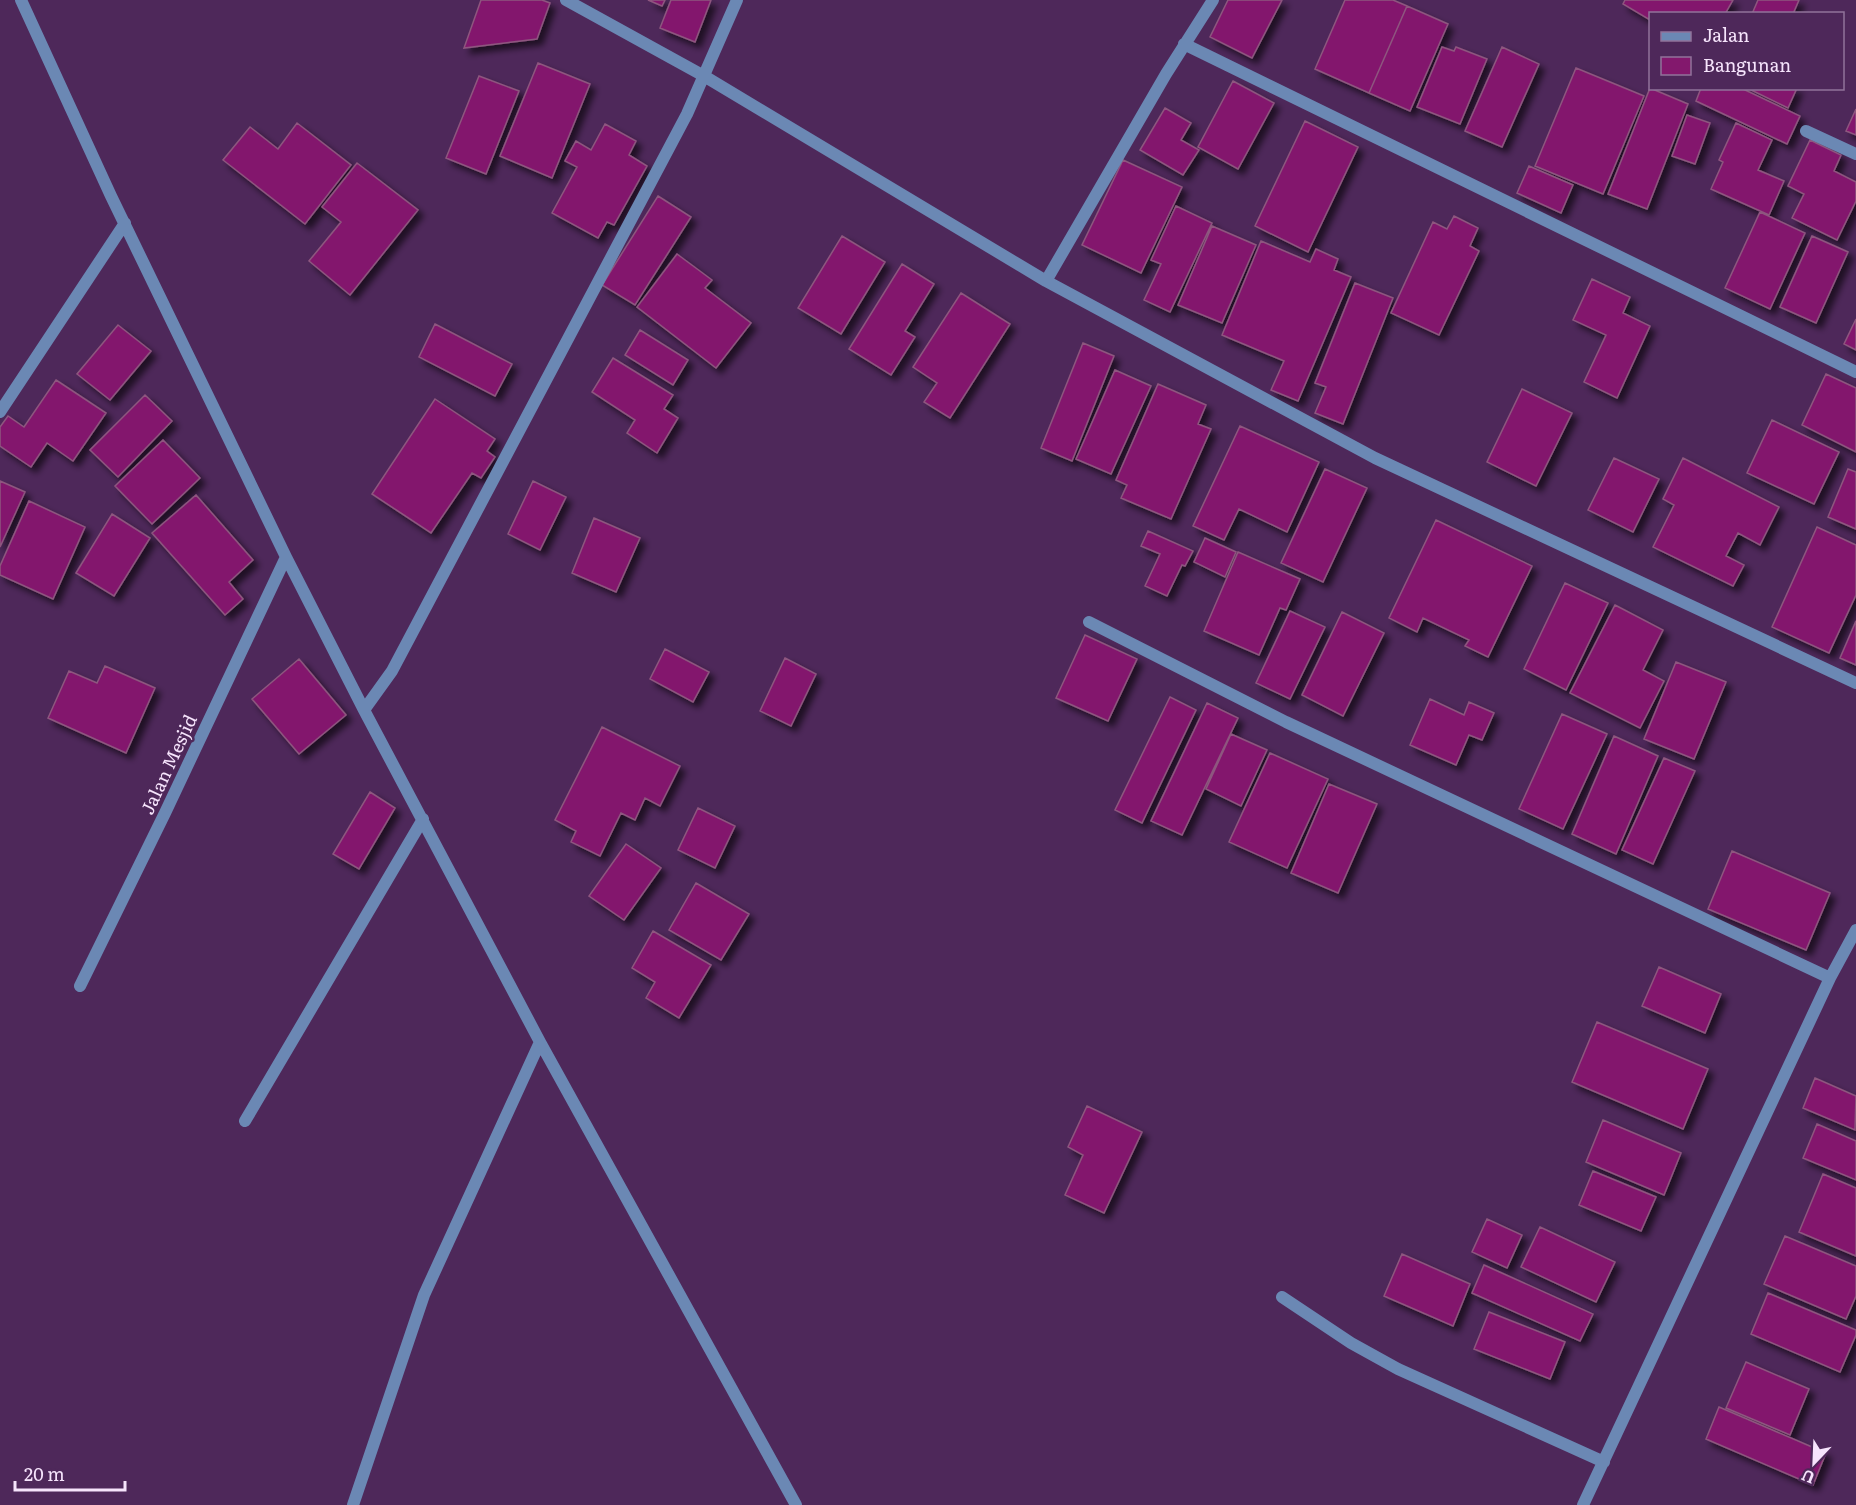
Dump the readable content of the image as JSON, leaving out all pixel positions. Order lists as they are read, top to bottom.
{
  "streets": {
    "street": ["Jalan Mesjid"]
  },
  "legend": ["Jalan", "Bangunan"],
  "scale_bar": "20 m",
  "north": "bottom left"
}
